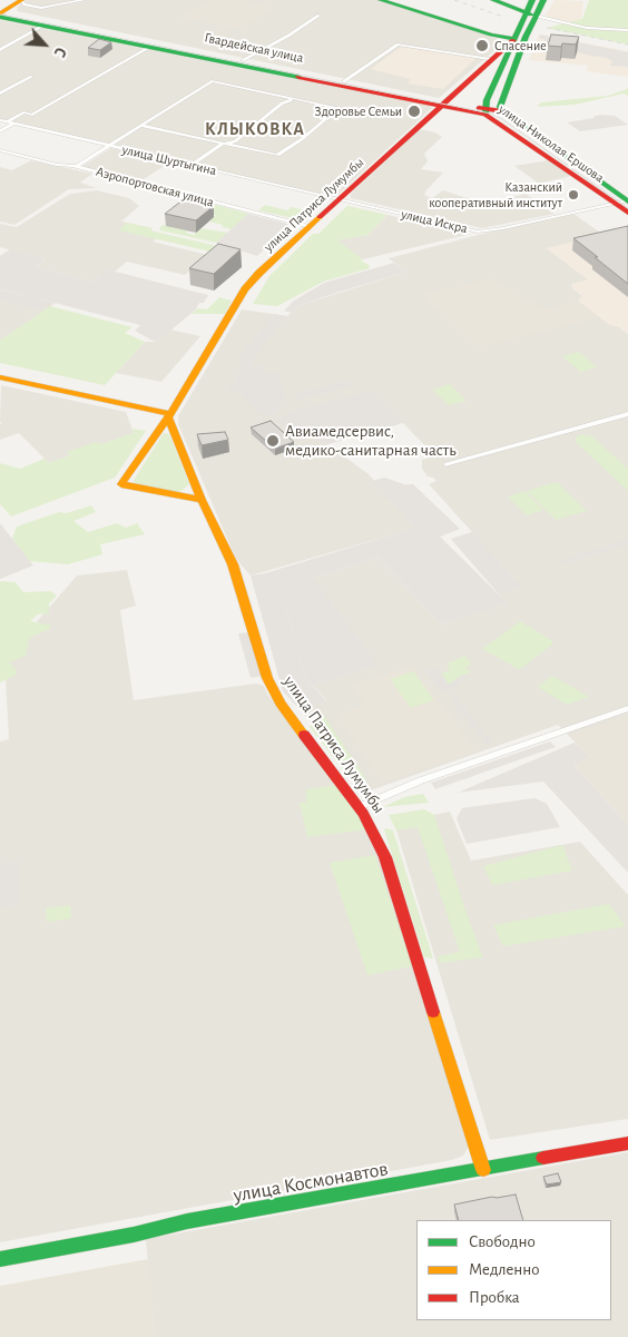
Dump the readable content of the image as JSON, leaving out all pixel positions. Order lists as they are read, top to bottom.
{
  "streets": {
    "main road": [
      "Гвардейская улица",
      "улица Николая Ершова",
      "улица Патриса Лумумбы",
      "улица Космонавтов"
    ],
    "street": ["улица Шуртыгина", "Аэропортовская улица", "улица Искра"]
  },
  "crossings": [
    ["Гвардейская улица", "улица Николая Ершова"],
    ["Гвардейская улица", "улица Патриса Лумумбы"],
    ["улица Николая Ершова", "улица Патриса Лумумбы"],
    ["улица Николая Ершова", "улица Искра"],
    ["улица Шуртыгина", "улица Патриса Лумумбы"],
    ["улица Шуртыгина", "улица Искра"],
    ["Аэропортовская улица", "улица Патриса Лумумбы"],
    ["улица Патриса Лумумбы", "улица Искра"],
    ["улица Патриса Лумумбы", "улица Космонавтов"]
  ],
  "districts": ["КЛЫКОВКА"],
  "places": [
    "Спасение",
    "Здоровье Семьи",
    "Казанский кооперативный институт",
    "Авиамедсервис, медико-санитарная часть"
  ],
  "legend": ["Свободно", "Медленно", "Пробка"],
  "north": "bottom right"
}
